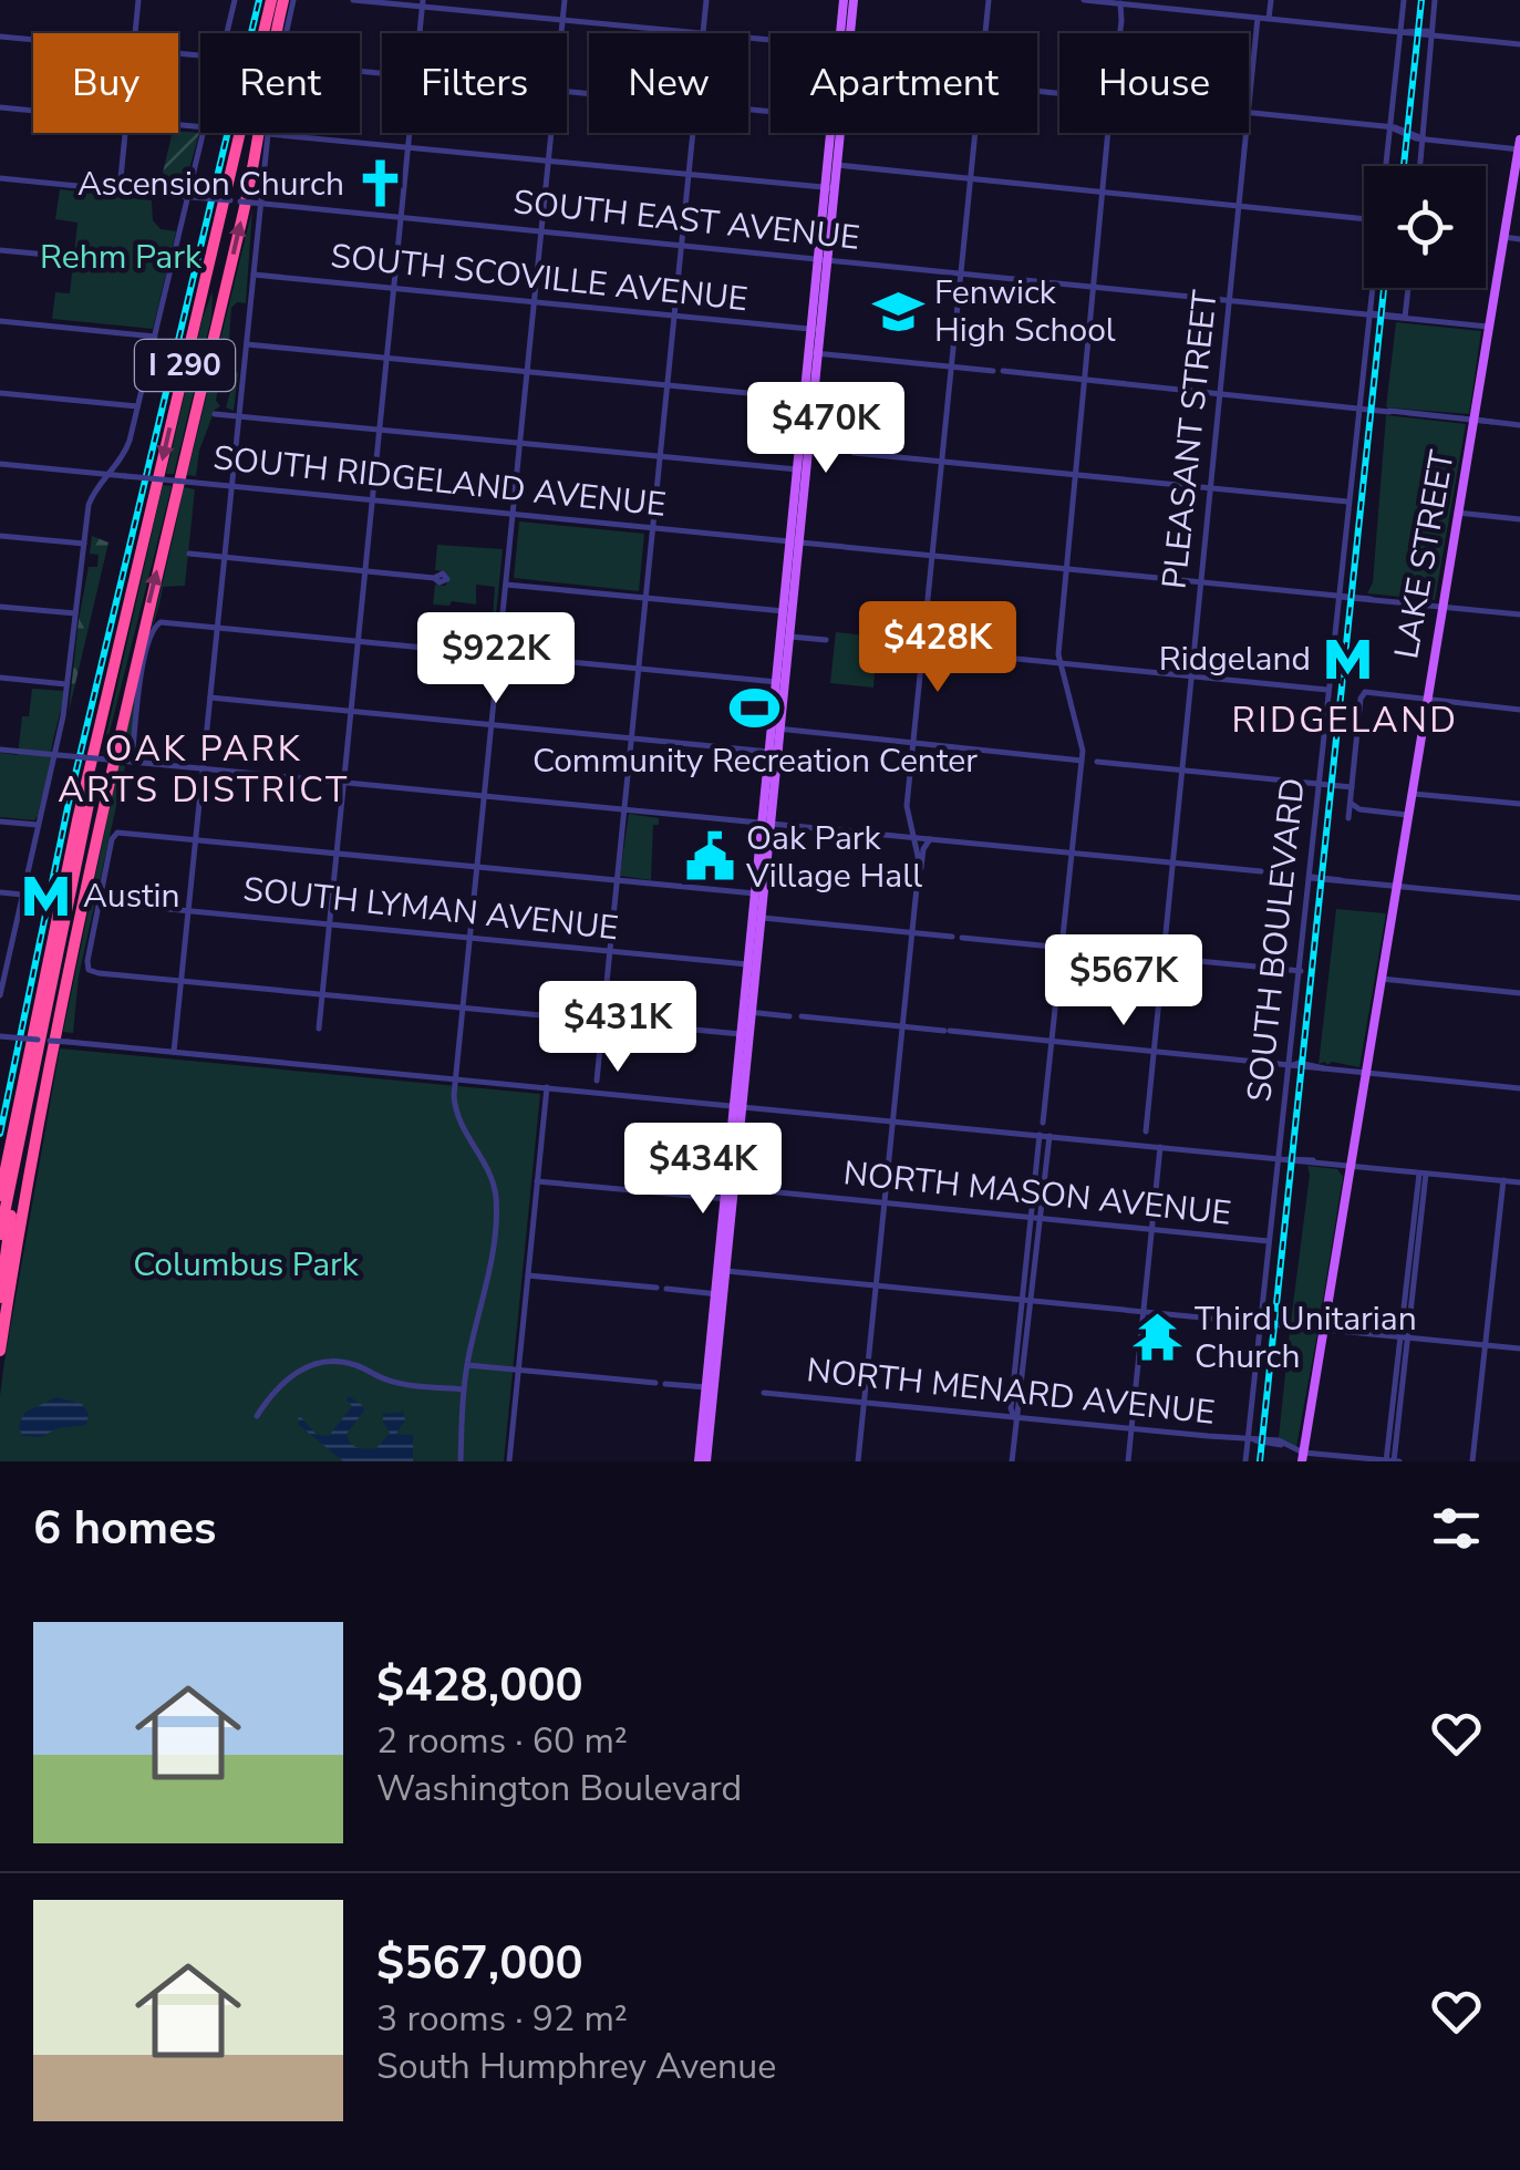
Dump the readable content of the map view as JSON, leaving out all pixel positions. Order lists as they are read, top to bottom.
{
  "streets": {
    "highway": ["I 290"],
    "main road": ["LAKE STREET"],
    "street": [
      "SOUTH EAST AVENUE",
      "SOUTH SCOVILLE AVENUE",
      "PLEASANT STREET",
      "SOUTH RIDGELAND AVENUE",
      "SOUTH LYMAN AVENUE",
      "SOUTH BOULEVARD",
      "NORTH MASON AVENUE",
      "NORTH MENARD AVENUE"
    ]
  },
  "crossings": [
    ["SOUTH EAST AVENUE", "PLEASANT STREET"],
    ["SOUTH EAST AVENUE", "LAKE STREET"],
    ["SOUTH EAST AVENUE", "SOUTH BOULEVARD"],
    ["PLEASANT STREET", "SOUTH RIDGELAND AVENUE"],
    ["SOUTH RIDGELAND AVENUE", "LAKE STREET"],
    ["SOUTH RIDGELAND AVENUE", "SOUTH BOULEVARD"],
    ["LAKE STREET", "NORTH MENARD AVENUE"],
    ["SOUTH BOULEVARD", "NORTH MASON AVENUE"],
    ["SOUTH BOULEVARD", "NORTH MENARD AVENUE"]
  ],
  "districts": ["RIDGELAND", "OAK PARK ARTS DISTRICT"],
  "parks": ["Rehm Park", "Columbus Park"],
  "places": {
    "church": ["Ascension Church"],
    "school or university": ["Fenwick High School"],
    "metro station": ["Ridgeland", "Austin"],
    "sports": ["Community Recreation Center"],
    "public building": ["Oak Park Village Hall"],
    "temple": ["Third Unitarian Church"]
  },
  "page": {
    "chip": [
      "Buy",
      "Rent",
      "Filters",
      "New",
      "Apartment",
      "House"
    ],
    "price": [
      "$470K",
      "$428K",
      "$922K",
      "$567K",
      "$431K",
      "$434K"
    ],
    "heading": "6 homes",
    "list": [
      {
        "name": "$428,000",
        "note": "2 rooms · 60 m² · Washington Boulevard"
      },
      {
        "name": "$567,000",
        "note": "3 rooms · 92 m² · South Humphrey Avenue"
      }
    ]
  }
}
